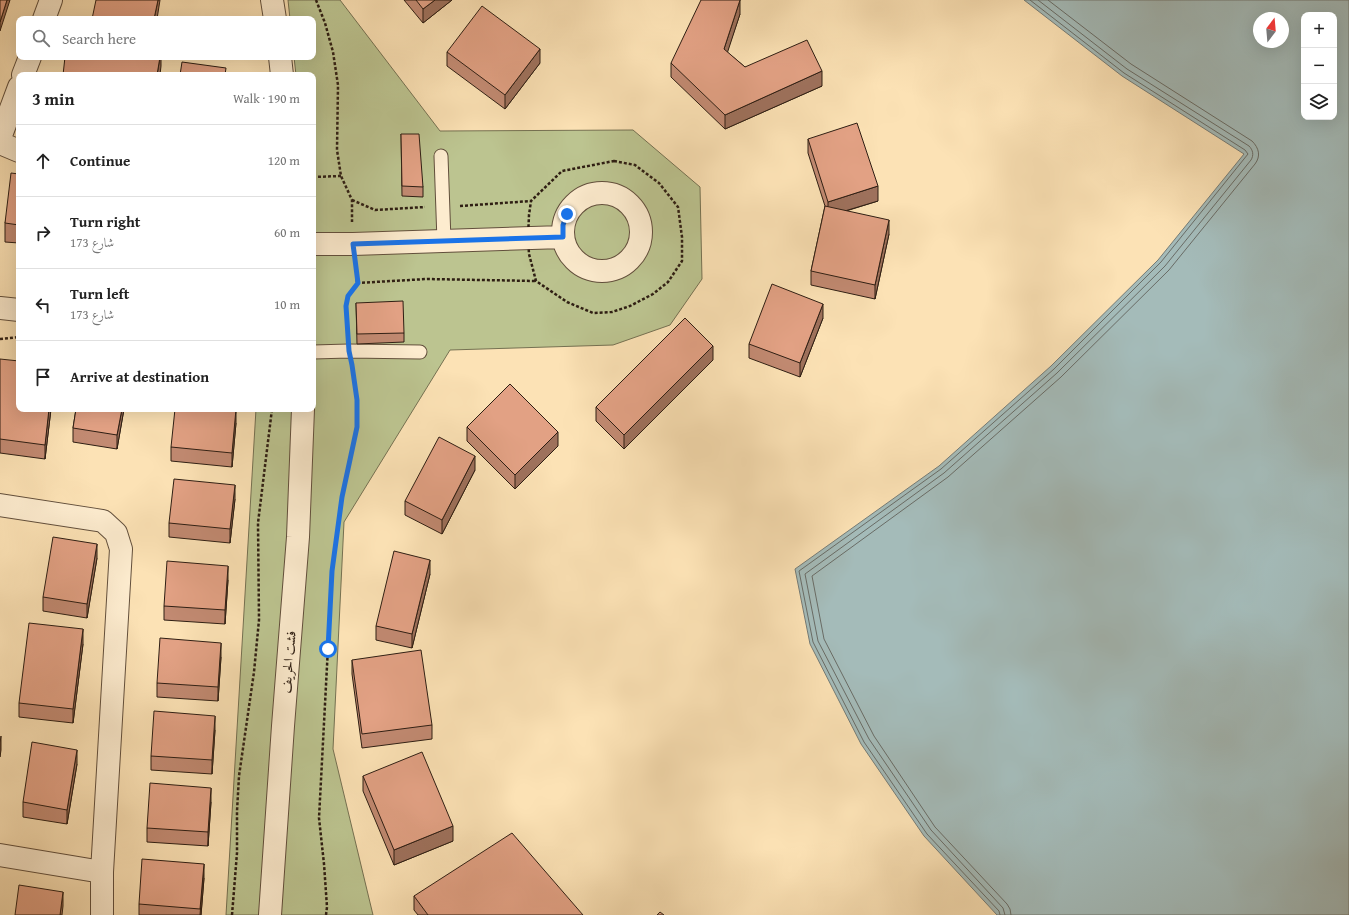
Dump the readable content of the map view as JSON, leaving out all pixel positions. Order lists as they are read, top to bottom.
{
  "streets": {
    "street": ["فشت الحريف"]
  },
  "north": "top",
  "page": {
    "map_buttons": ["+", "−"],
    "search": "Search here",
    "heading": ["3 min", "Walk · 190 m"],
    "list": [
      ["Continue", "120 m"],
      ["Turn right", "شارع 173", "60 m"],
      ["Turn left", "شارع 173", "10 m"],
      "Arrive at destination"
    ]
  }
}
